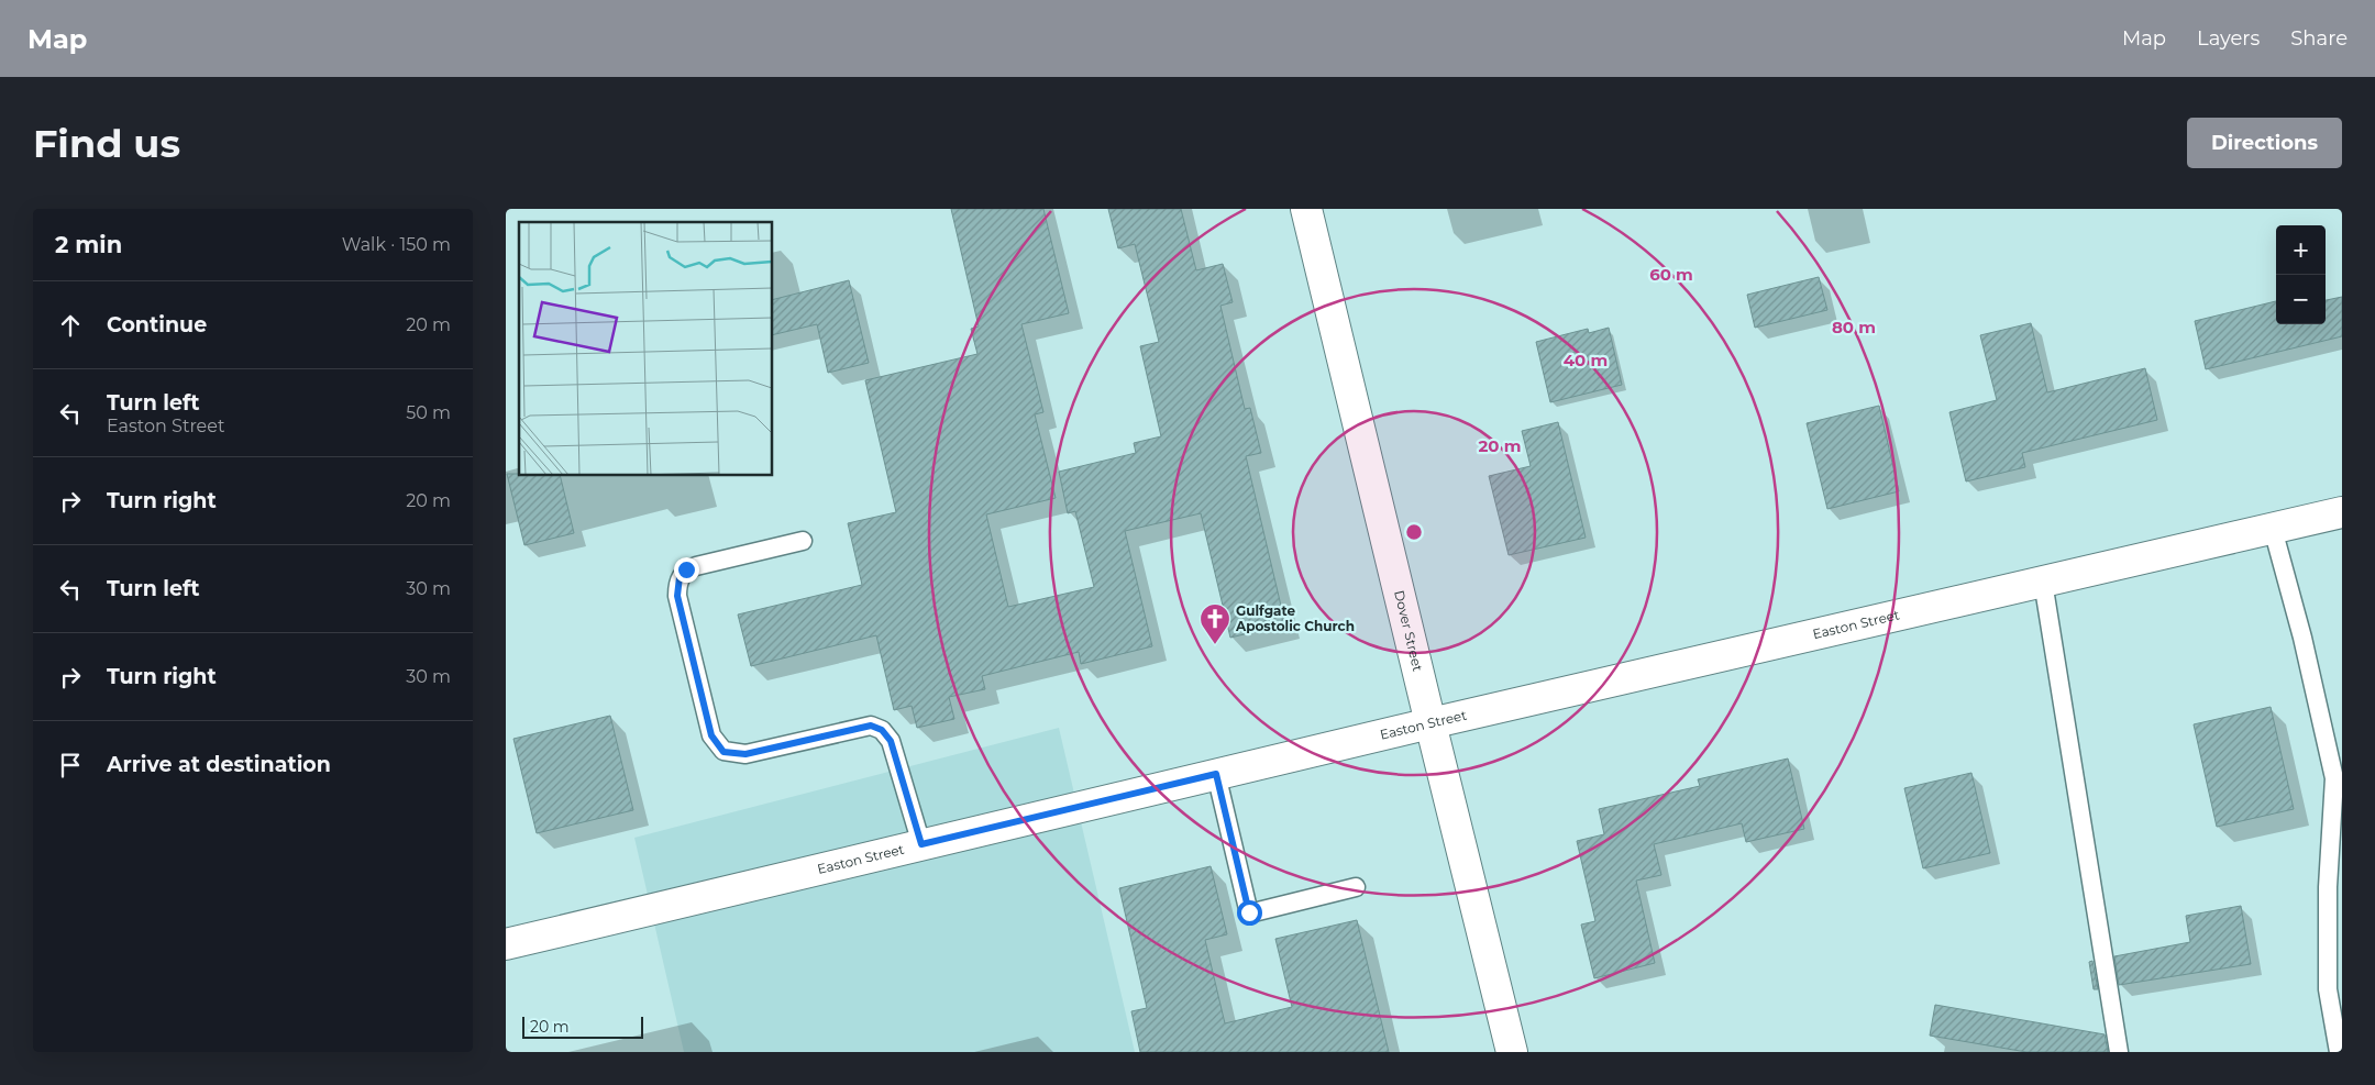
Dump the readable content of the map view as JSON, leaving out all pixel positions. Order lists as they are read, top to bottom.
{
  "streets": {
    "street": ["Easton Street", "Dover Street"]
  },
  "crossings": [
    ["Easton Street", "Dover Street"]
  ],
  "places": {
    "church": ["Gulfgate Apostolic Church"]
  },
  "scale_bar": "20 m",
  "page": {
    "header": "Map",
    "nav": ["Map", "Layers", "Share"],
    "buttons": "Directions",
    "title": "Find us",
    "heading": ["2 min", "Walk · 150 m"],
    "map_buttons": ["+", "−"],
    "list": [
      ["Continue", "20 m"],
      ["Turn left", "Easton Street", "50 m"],
      ["Turn right", "20 m"],
      ["Turn left", "30 m"],
      ["Turn right", "30 m"],
      "Arrive at destination"
    ],
    "scale": "20 m"
  },
  "rings": [
    "60 m",
    "80 m",
    "40 m",
    "20 m"
  ]
}
